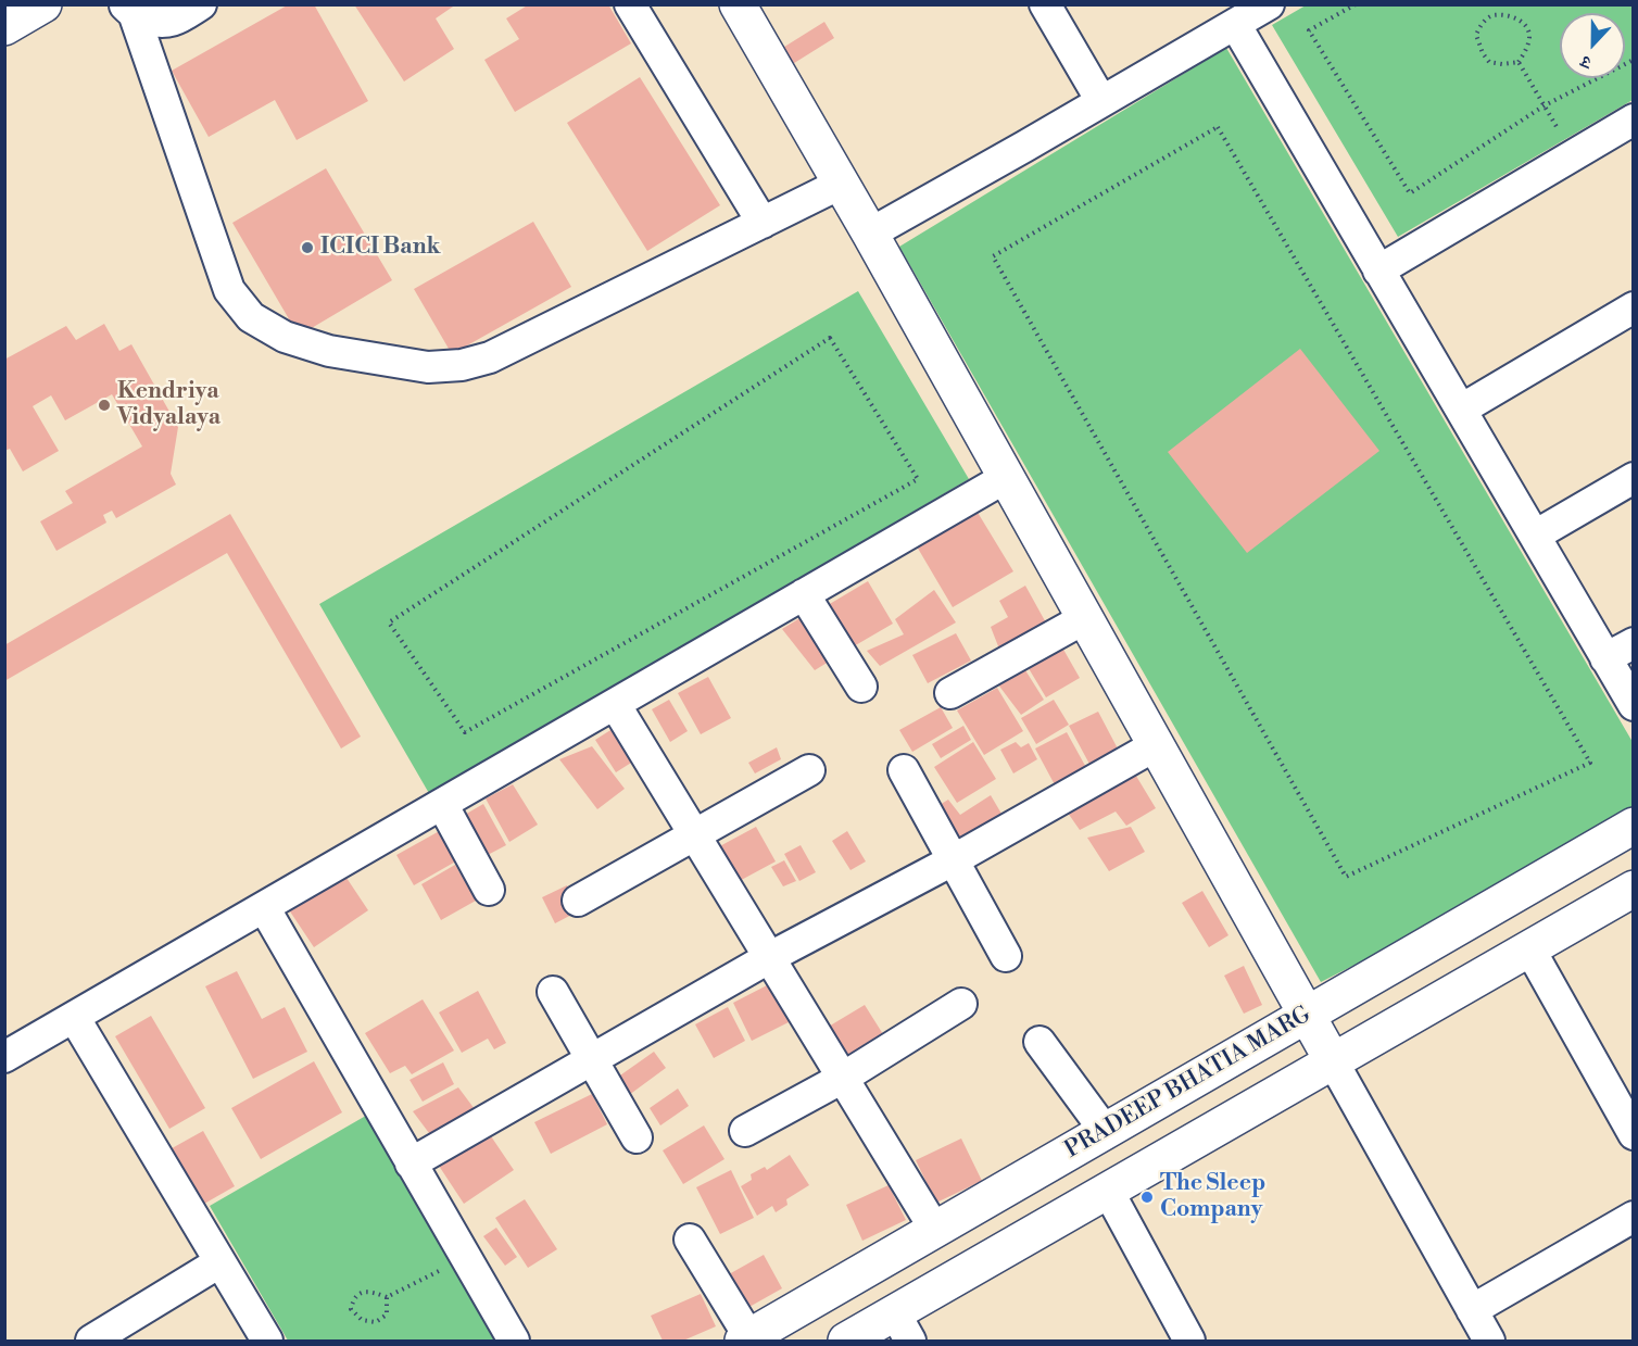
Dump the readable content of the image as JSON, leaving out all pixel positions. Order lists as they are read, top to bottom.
{
  "streets": {
    "street": ["PRADEEP BHATIA MARG"]
  },
  "places": ["ICICI Bank", "Kendriya Vidyalaya", "The Sleep Company"],
  "north": "bottom"
}
